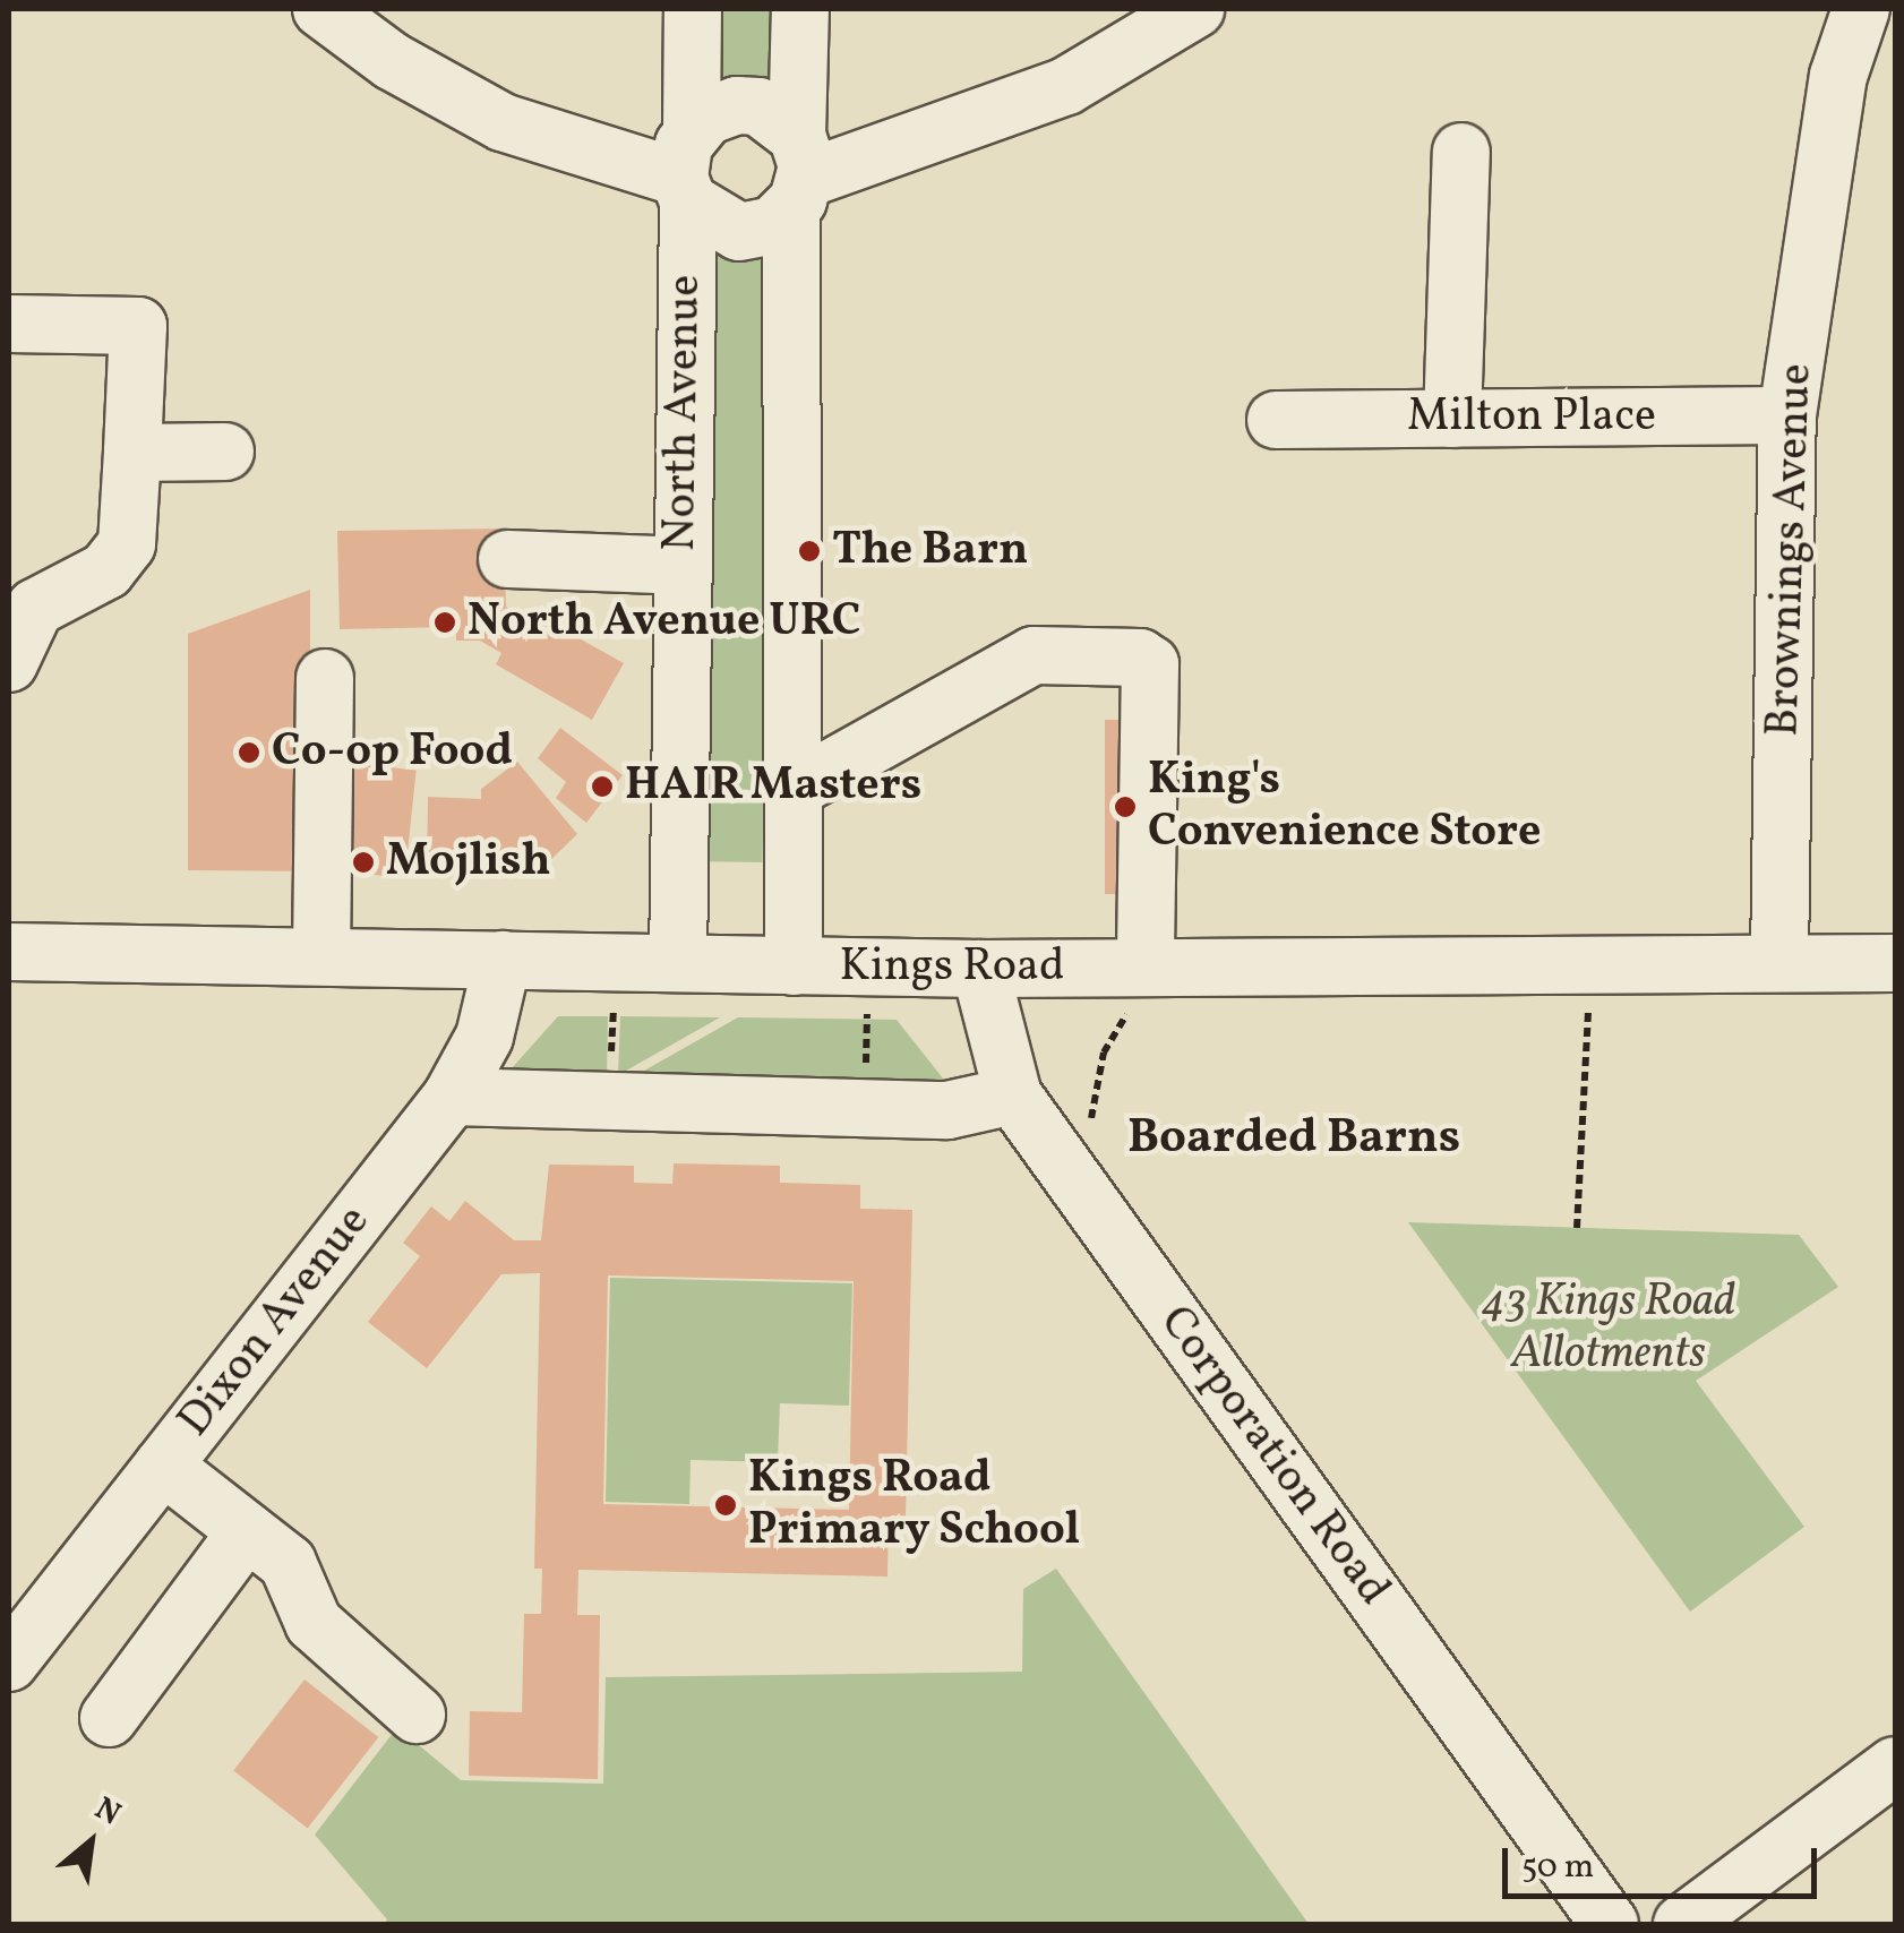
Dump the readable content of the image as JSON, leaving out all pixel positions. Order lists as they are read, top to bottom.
{
  "streets": {
    "street": [
      "North Avenue",
      "Milton Place",
      "Brownings Avenue",
      "Kings Road",
      "Dixon Avenue",
      "Corporation Road"
    ]
  },
  "crossings": [
    ["North Avenue", "Kings Road"],
    ["Milton Place", "Brownings Avenue"],
    ["Brownings Avenue", "Kings Road"],
    ["Kings Road", "Dixon Avenue"],
    ["Kings Road", "Corporation Road"]
  ],
  "districts": ["Boarded Barns"],
  "parks": ["43 Kings Road Allotments"],
  "places": [
    "The Barn",
    "North Avenue URC",
    "Co-op Food",
    "HAIR Masters",
    "King's Convenience Store",
    "Mojlish",
    "Kings Road Primary School"
  ],
  "scale_bar": "50 m",
  "north": "top right"
}
